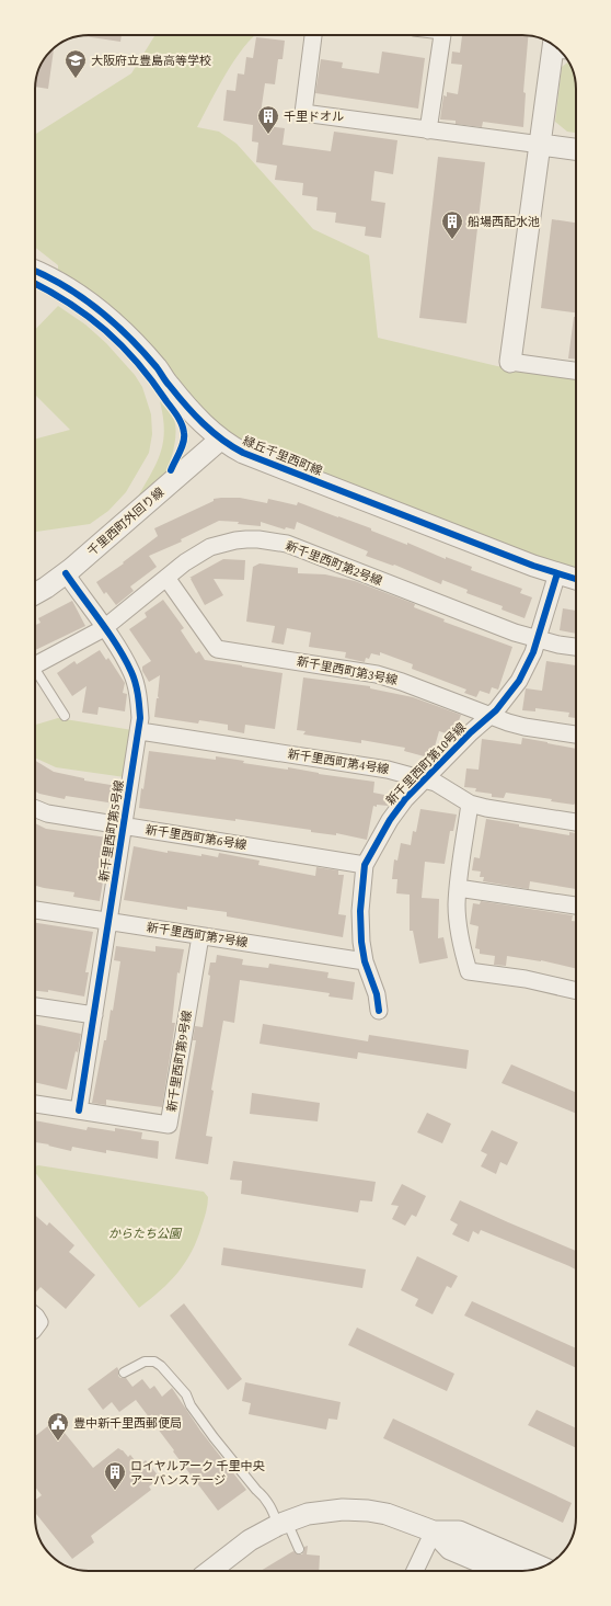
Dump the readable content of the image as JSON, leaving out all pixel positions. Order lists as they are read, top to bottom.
{
  "streets": {
    "street": [
      "緑丘千里西町線",
      "千里西町外回り線",
      "新千里西町第2号線",
      "新千里西町第3号線",
      "新千里西町第4号線",
      "新千里西町第10号線",
      "新千里西町第5号線",
      "新千里西町第6号線",
      "新千里西町第7号線",
      "新千里西町第9号線"
    ]
  },
  "crossings": [
    ["緑丘千里西町線", "千里西町外回り線"],
    ["緑丘千里西町線", "新千里西町第10号線"],
    ["千里西町外回り線", "新千里西町第5号線"],
    ["新千里西町第2号線", "新千里西町第3号線"],
    ["新千里西町第2号線", "新千里西町第10号線"],
    ["新千里西町第2号線", "新千里西町第5号線"],
    ["新千里西町第3号線", "新千里西町第10号線"],
    ["新千里西町第4号線", "新千里西町第10号線"],
    ["新千里西町第4号線", "新千里西町第5号線"],
    ["新千里西町第10号線", "新千里西町第6号線"],
    ["新千里西町第10号線", "新千里西町第7号線"],
    ["新千里西町第5号線", "新千里西町第6号線"],
    ["新千里西町第5号線", "新千里西町第7号線"],
    ["新千里西町第5号線", "新千里西町第9号線"],
    ["新千里西町第7号線", "新千里西町第9号線"]
  ],
  "parks": ["からたち公園"],
  "places": {
    "school or university": ["大阪府立豊島高等学校"],
    "building": ["千里ドオル", "船場西配水池", "ロイヤルアーク 千里中央 アーバンステージ"],
    "public building": ["豊中新千里西郵便局"]
  }
}
